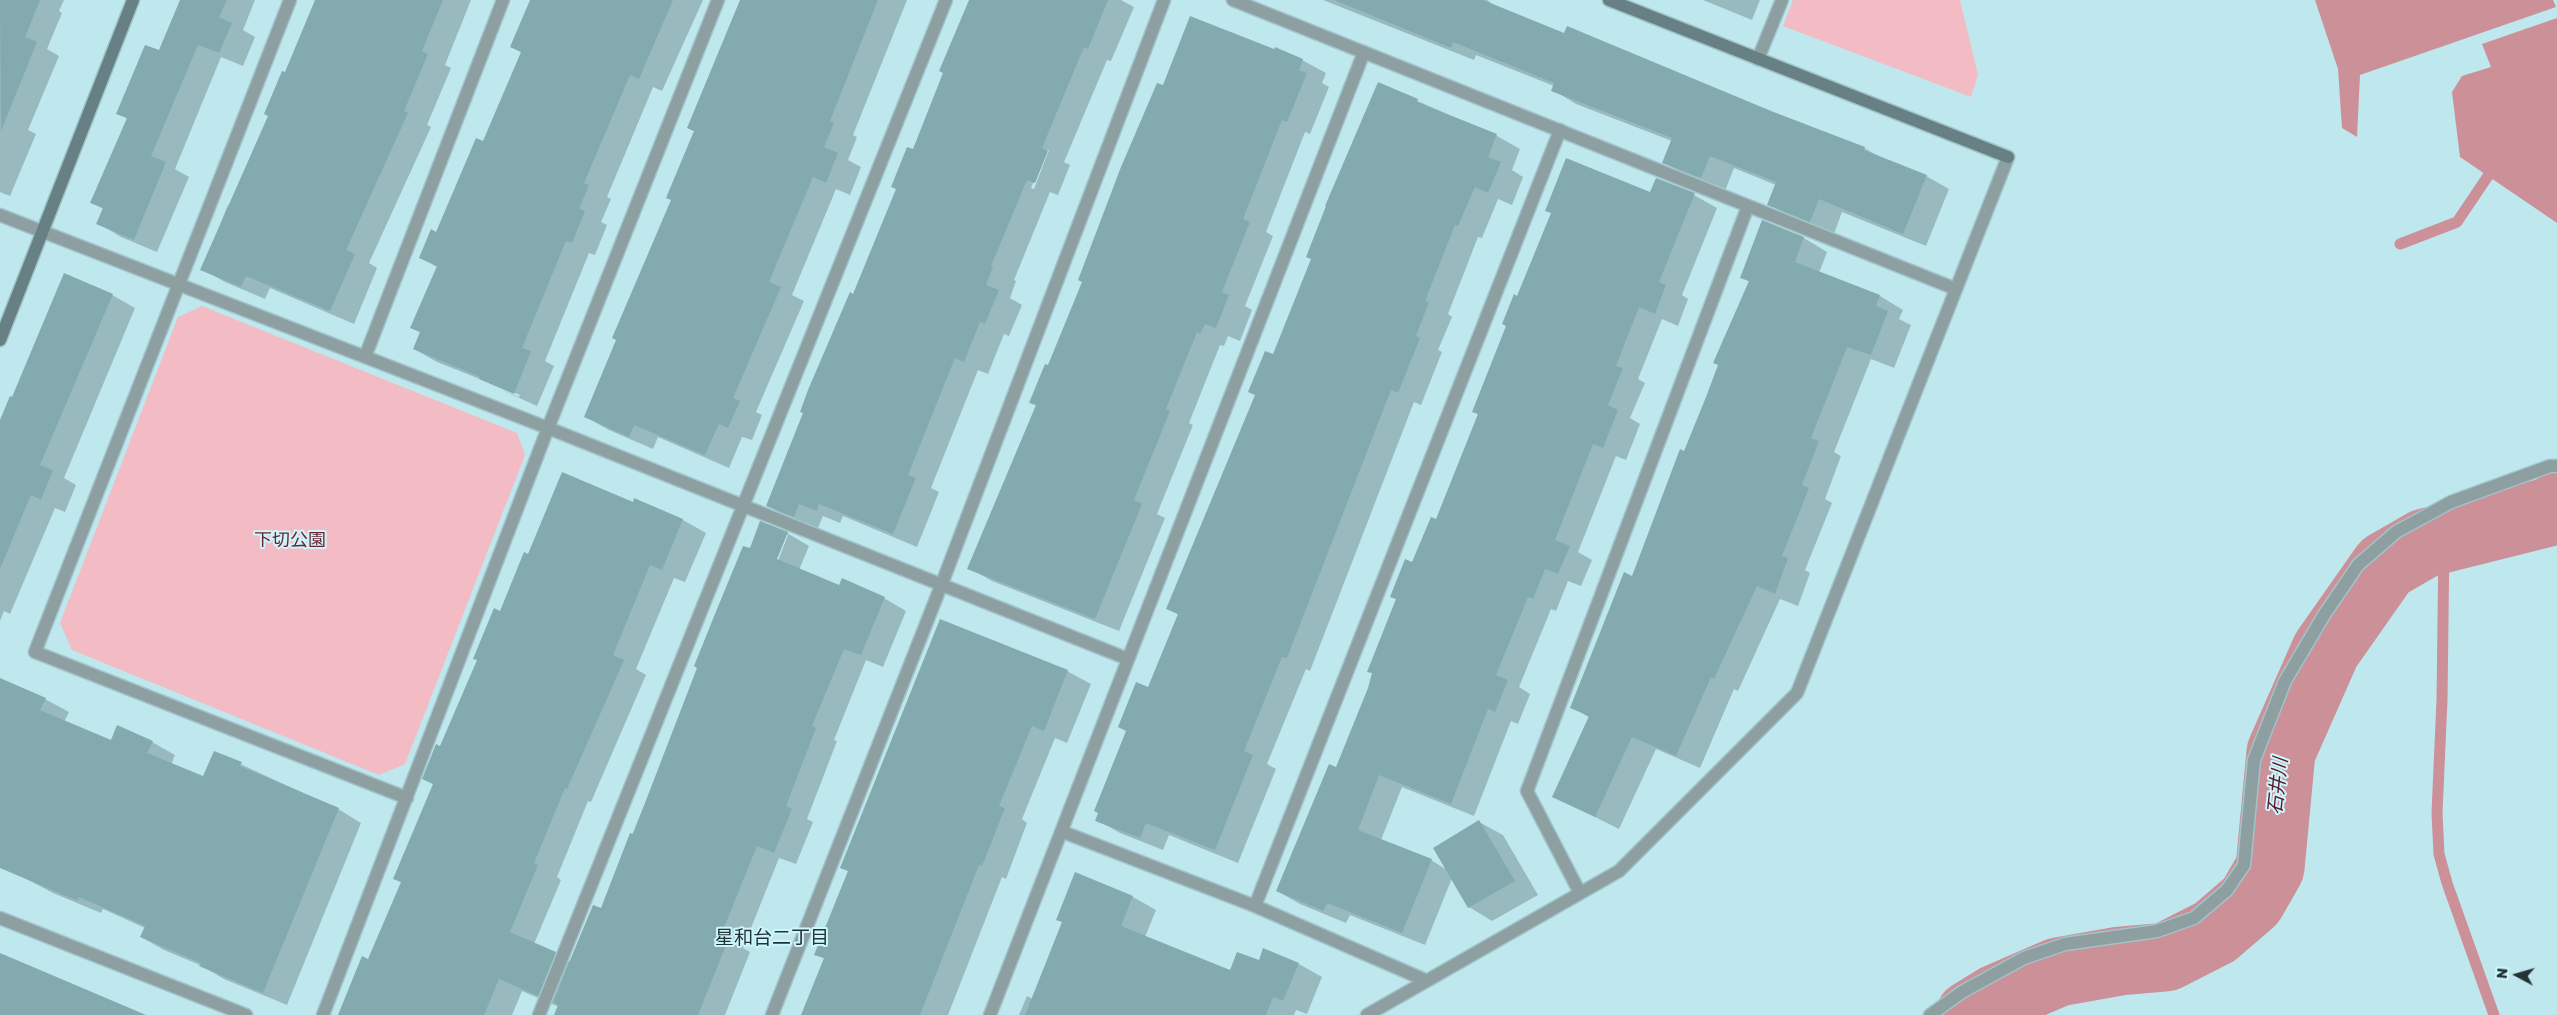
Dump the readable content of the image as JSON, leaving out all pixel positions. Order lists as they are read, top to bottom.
{
  "districts": ["星和台二丁目"],
  "water": ["石井川"],
  "parks": ["下切公園"],
  "north": "left"
}
